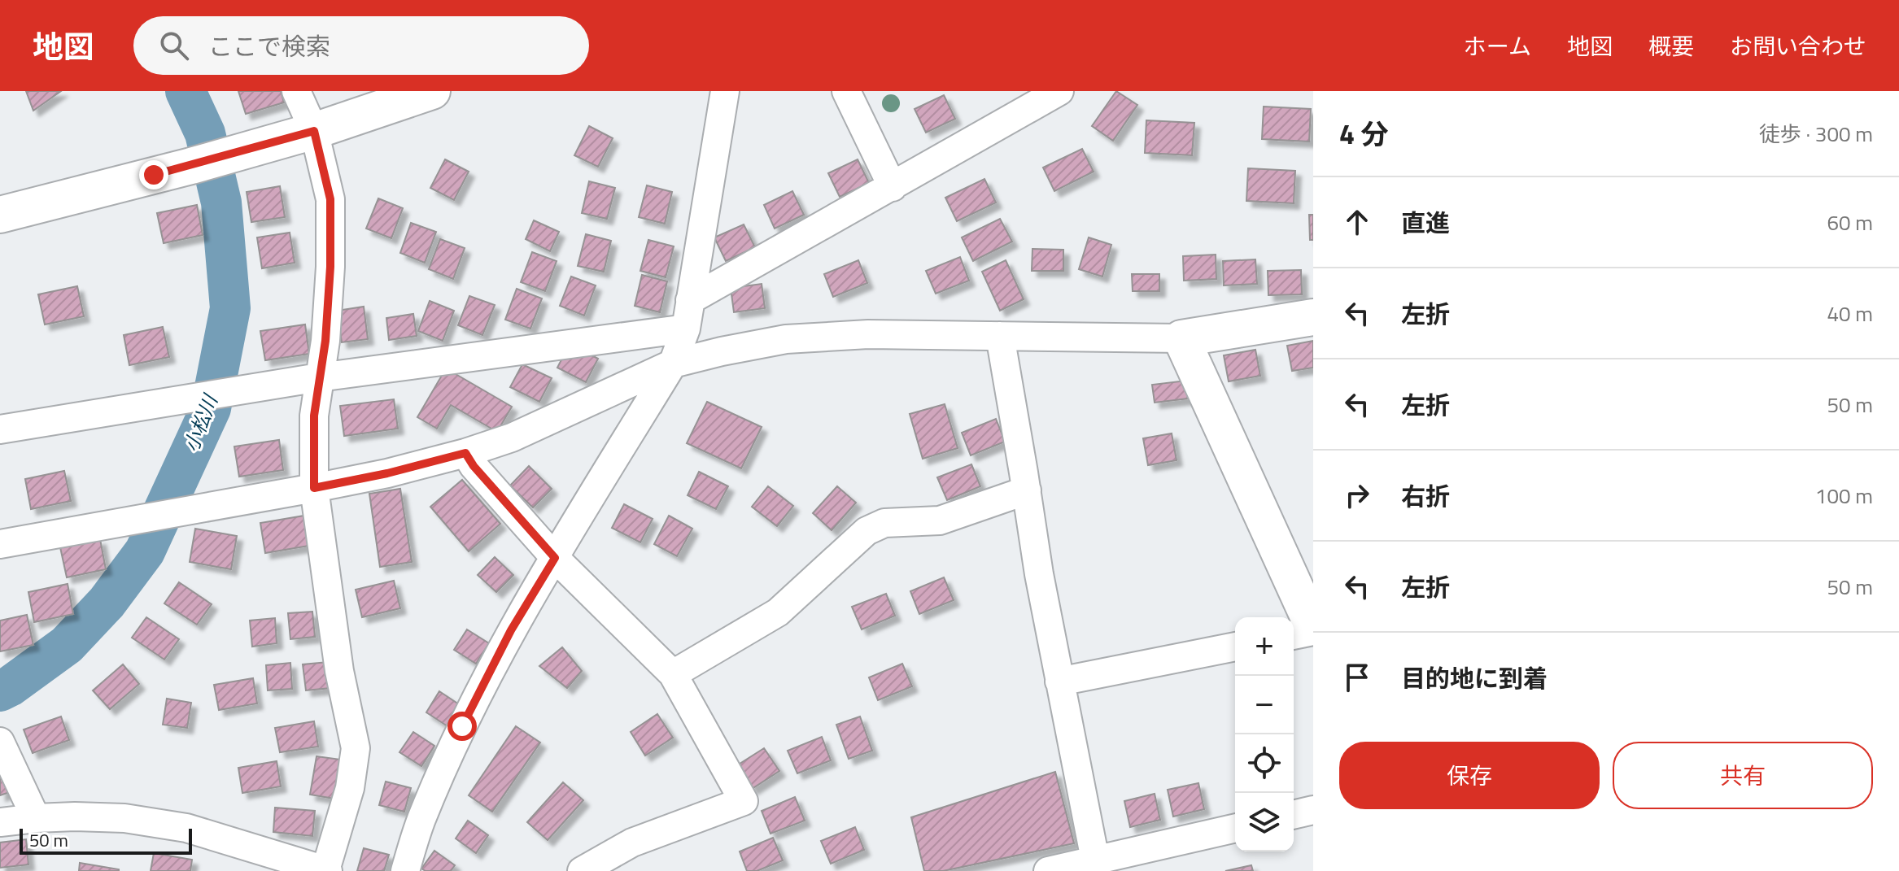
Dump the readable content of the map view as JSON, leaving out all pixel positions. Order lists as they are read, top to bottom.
{
  "water": ["小松川"],
  "scale_bar": "50 m",
  "page": {
    "header": "地図",
    "search": "ここで検索",
    "nav": [
      "ホーム",
      "地図",
      "概要",
      "お問い合わせ"
    ],
    "heading": ["4 分", "徒歩 · 300 m"],
    "list": [
      ["直進", "60 m"],
      ["左折", "40 m"],
      ["左折", "50 m"],
      ["右折", "100 m"],
      ["左折", "50 m"],
      "目的地に到着"
    ],
    "map_buttons": ["+", "−"],
    "buttons": ["保存", "共有"],
    "scale": "50 m"
  }
}
